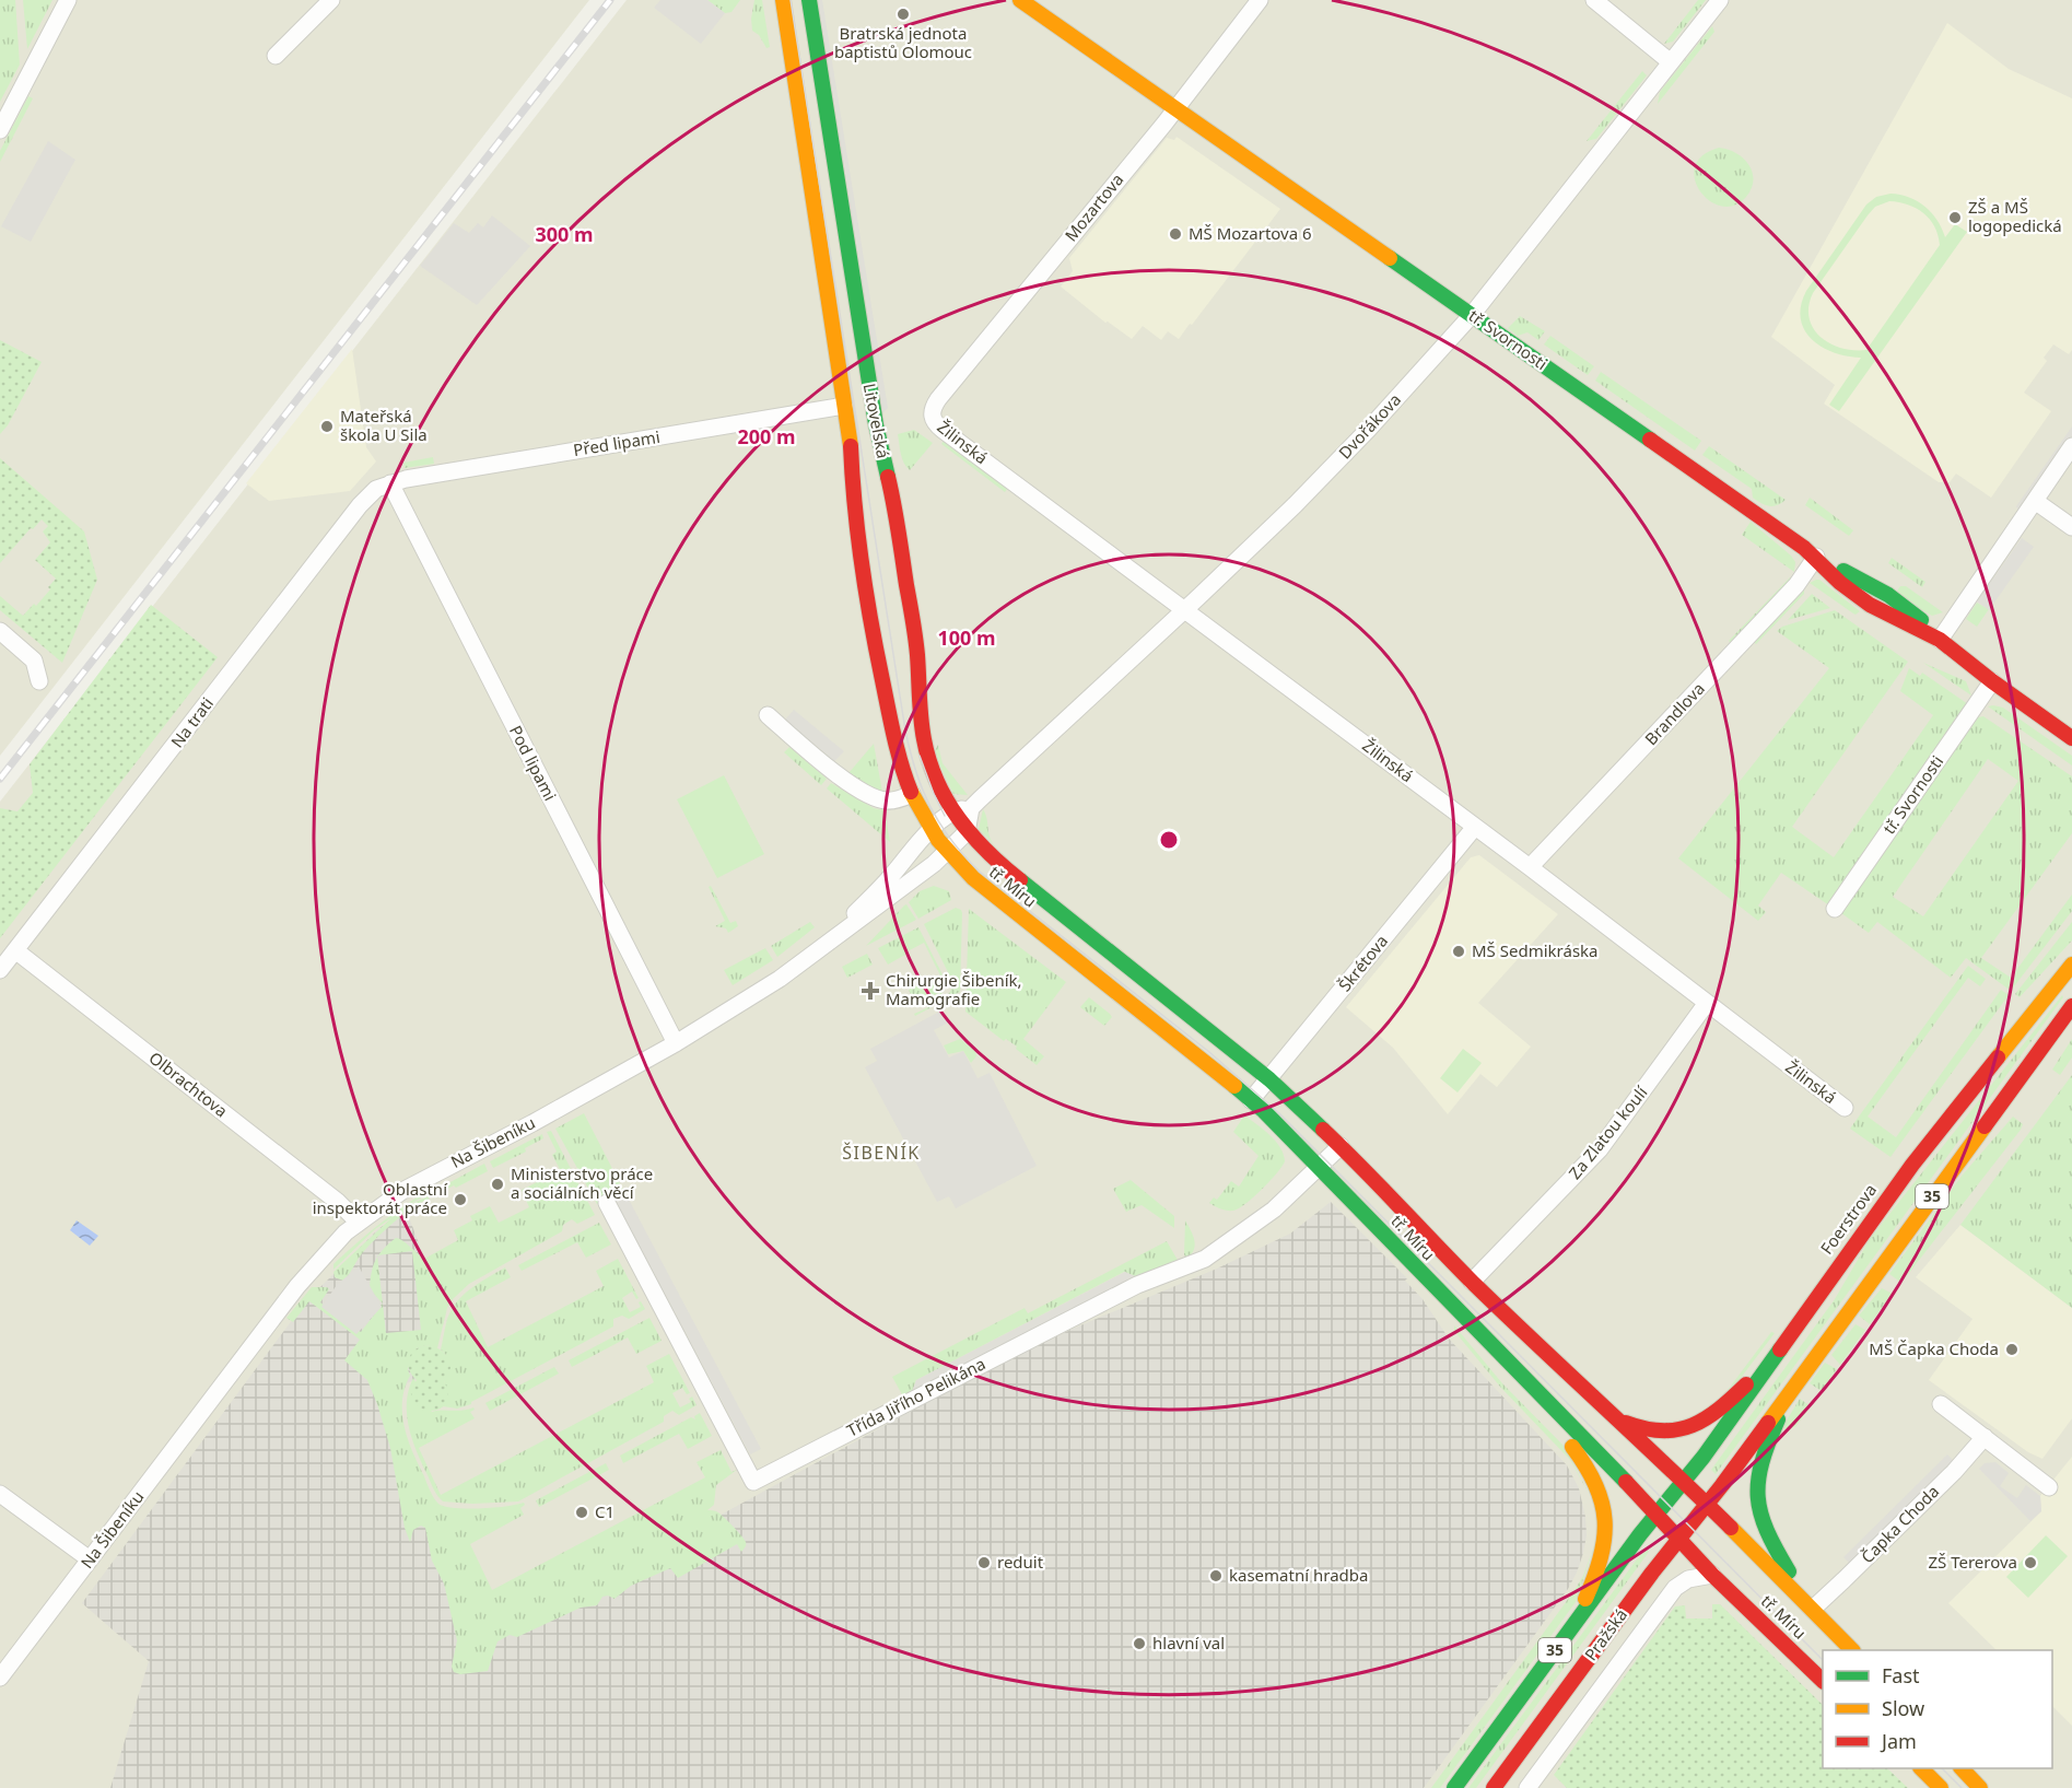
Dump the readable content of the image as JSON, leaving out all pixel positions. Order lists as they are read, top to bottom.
{
  "streets": {
    "main road": [
      "tř. Svornosti",
      "Litovelská",
      "tř. Míru",
      "35",
      "Foerstrova",
      "Pražská"
    ],
    "street": [
      "Mozartova",
      "Dvořákova",
      "Žilinská",
      "Před lipami",
      "Brandlova",
      "Na trati",
      "Pod lipami",
      "Škrétova",
      "Olbrachtova",
      "Za Zlatou koulí",
      "Na Šibeníku",
      "Třída Jiřího Pelikána",
      "Čapka Choda"
    ]
  },
  "crossings": [
    ["Mozartova", "tř. Svornosti"],
    ["Mozartova", "Žilinská"],
    ["tř. Svornosti", "Dvořákova"],
    ["tř. Svornosti", "Brandlova"],
    ["Litovelská", "Před lipami"],
    ["Litovelská", "tř. Míru"],
    ["Litovelská", "Na Šibeníku"],
    ["Dvořákova", "Žilinská"],
    ["Žilinská", "Brandlova"],
    ["Žilinská", "Škrétova"],
    ["Žilinská", "Za Zlatou koulí"],
    ["Před lipami", "Na trati"],
    ["Před lipami", "Pod lipami"],
    ["Na trati", "Pod lipami"],
    ["Na trati", "Olbrachtova"],
    ["Pod lipami", "Na Šibeníku"],
    ["tř. Míru", "Škrétova"],
    ["tř. Míru", "Za Zlatou koulí"],
    ["tř. Míru", "Na Šibeníku"],
    ["tř. Míru", "Foerstrova"],
    ["tř. Míru", "Třída Jiřího Pelikána"],
    ["tř. Míru", "Čapka Choda"],
    ["tř. Míru", "Pražská"],
    ["Olbrachtova", "Na Šibeníku"],
    ["35", "Pražská"],
    ["Foerstrova", "Pražská"]
  ],
  "districts": ["ŠIBENÍK"],
  "places": {
    "other": [
      "Bratrská jednota baptistů Olomouc",
      "ZŠ a MŠ logopedická",
      "MŠ Mozartova 6",
      "Mateřská škola U Sila",
      "MŠ Sedmikráska",
      "Ministerstvo práce a sociálních věcí",
      "Oblastní inspektorát práce",
      "MŠ Čapka Choda",
      "C1",
      "reduit",
      "ZŠ Tererova",
      "kasematní hradba",
      "hlavní val"
    ],
    "health": ["Chirurgie Šibeník, Mamografie"]
  },
  "legend": ["Fast", "Slow", "Jam"],
  "rings": ["300 m", "200 m", "100 m"]
}
